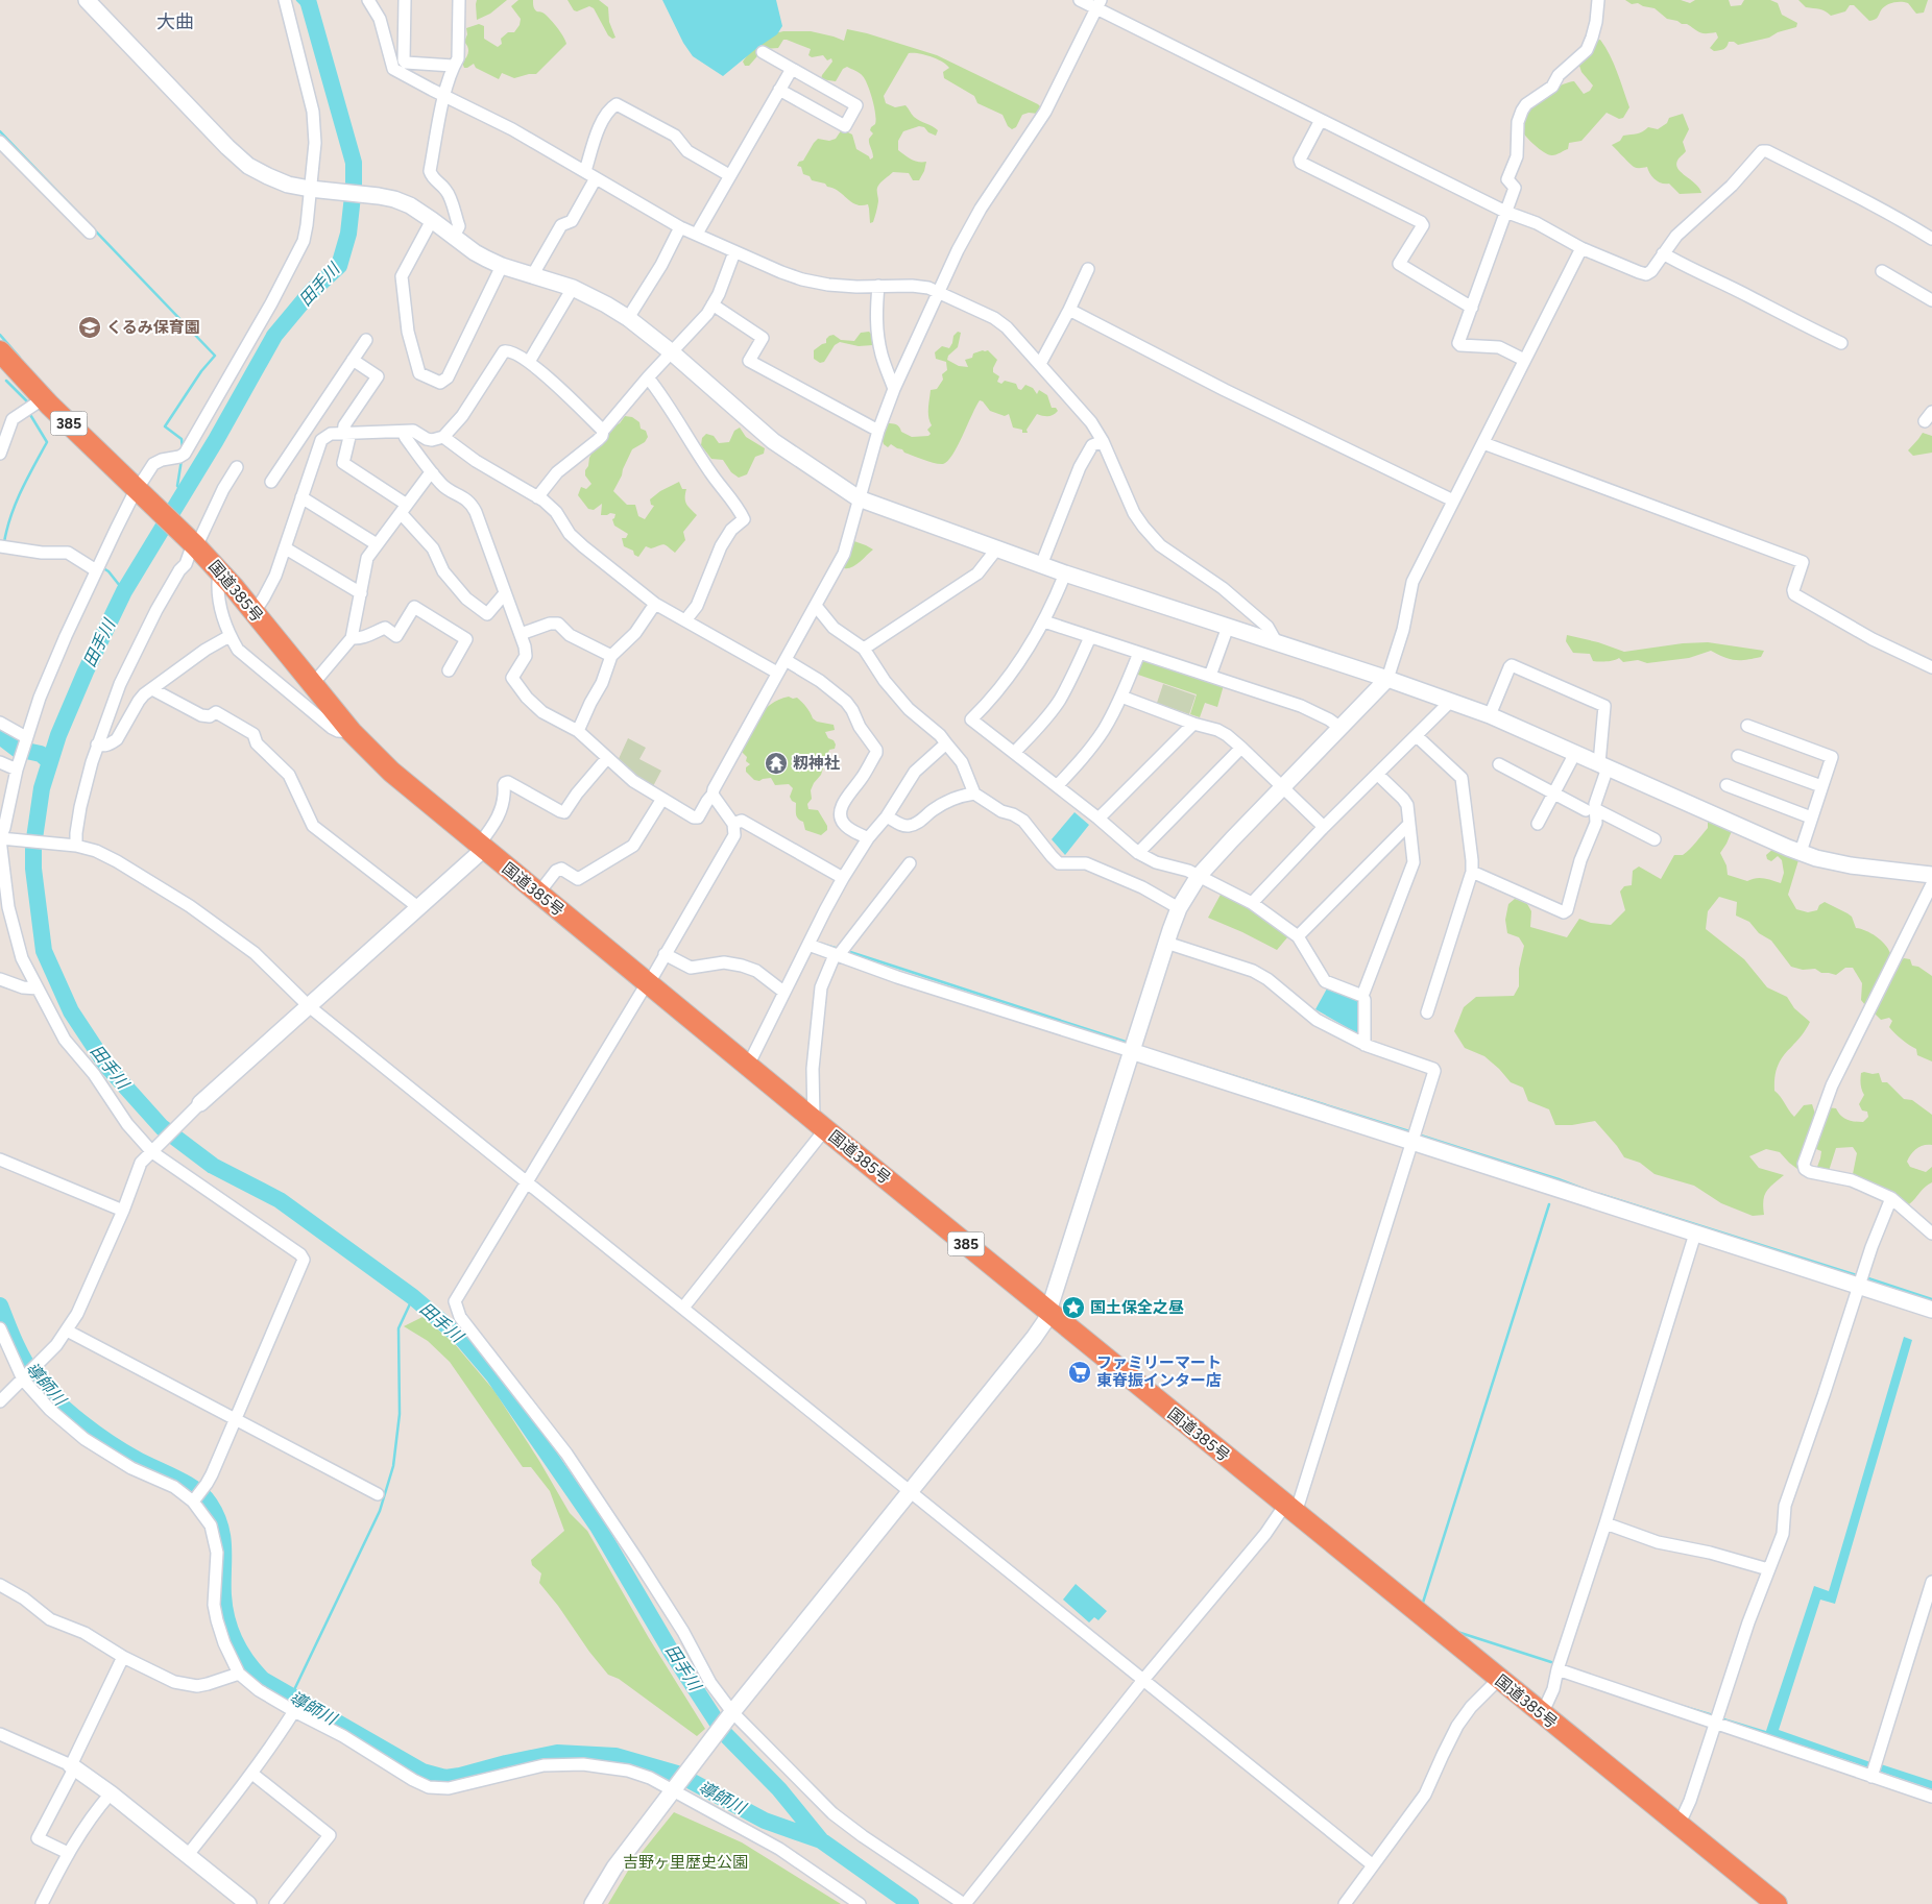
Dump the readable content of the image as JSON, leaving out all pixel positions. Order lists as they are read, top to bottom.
{
  "streets": {
    "highway": ["385", "国道385号"]
  },
  "districts": ["大曲"],
  "water": ["田手川", "導師川"],
  "parks": ["吉野ヶ里歴史公園"],
  "places": {
    "school or university": ["くるみ保育園"],
    "temple": ["籾神社"],
    "place": ["国土保全之昼"],
    "supermarket": ["ファミリーマート 東脊振インター店"]
  }
}
